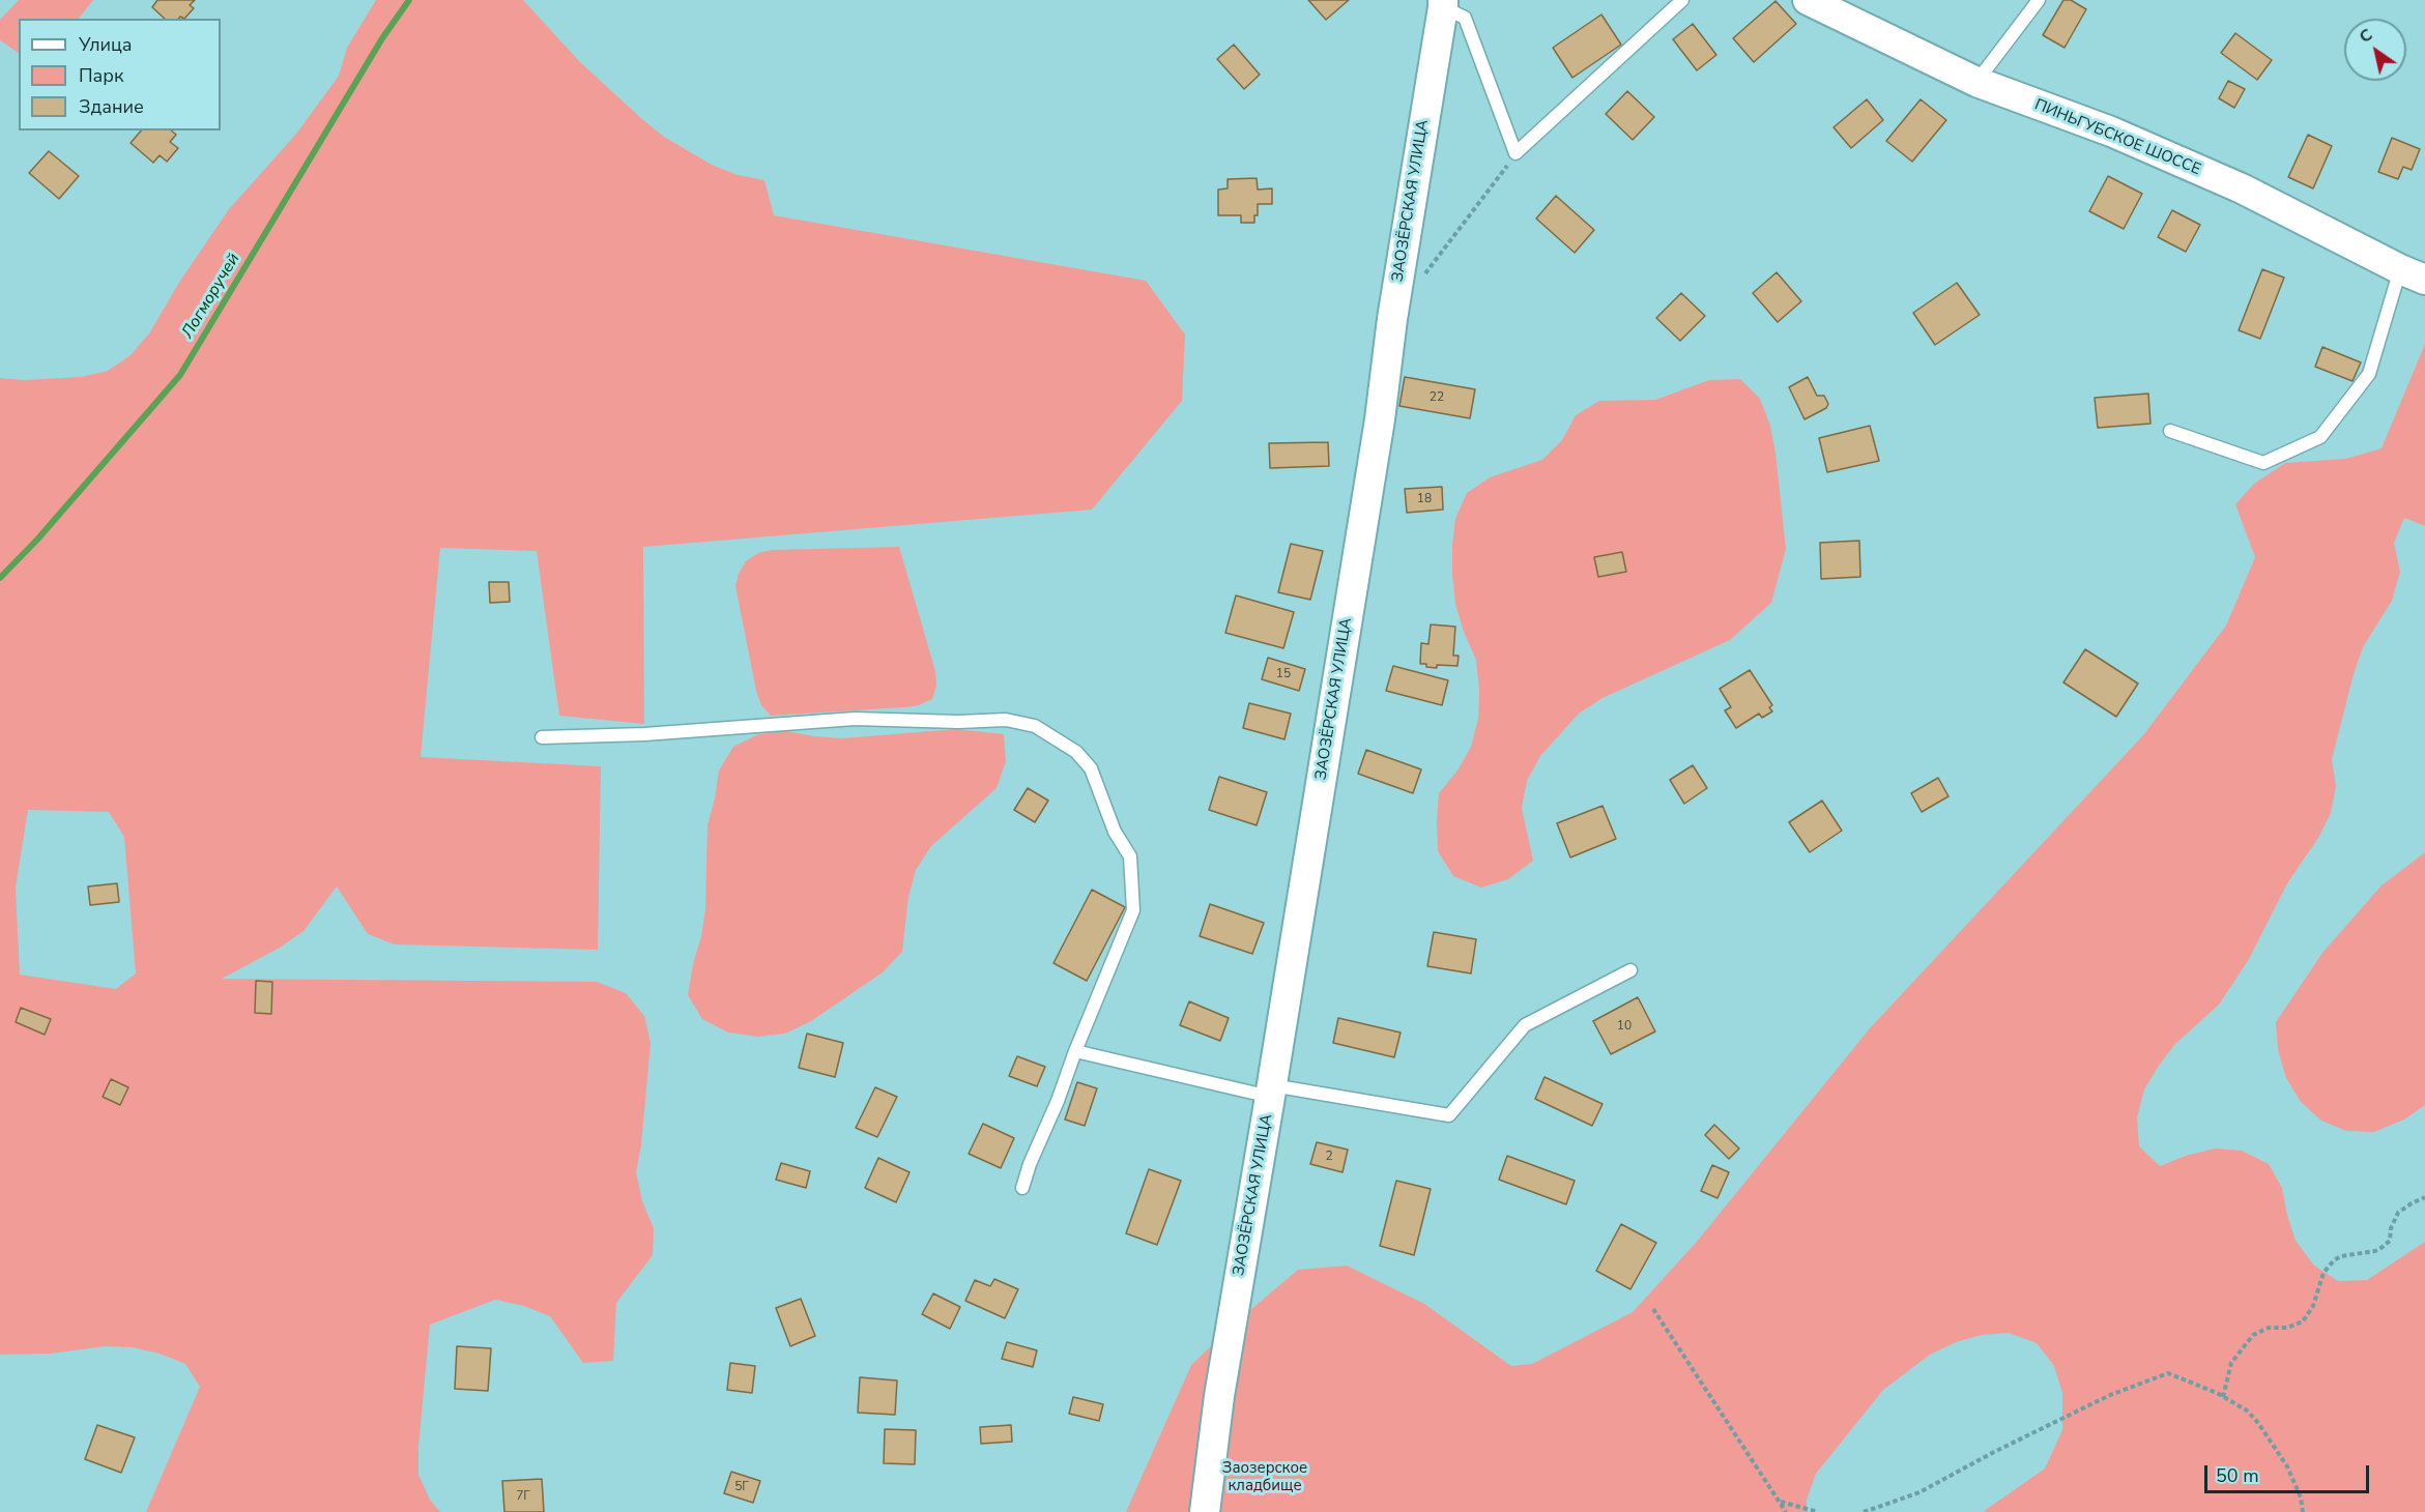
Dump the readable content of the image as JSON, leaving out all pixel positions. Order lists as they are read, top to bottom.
{
  "streets": {
    "street": ["ПИНЬГУБСКОЕ ШОССЕ", "ЗАОЗЁРСКАЯ УЛИЦА"]
  },
  "water": ["Логморучей"],
  "parks": ["Заозерское кладбище"],
  "house_numbers": [
    "22",
    "18",
    "15",
    "10",
    "2",
    "5Г",
    "7Г"
  ],
  "legend": ["Улица", "Парк", "Здание"],
  "scale_bar": "50 m",
  "north": "top left"
}
